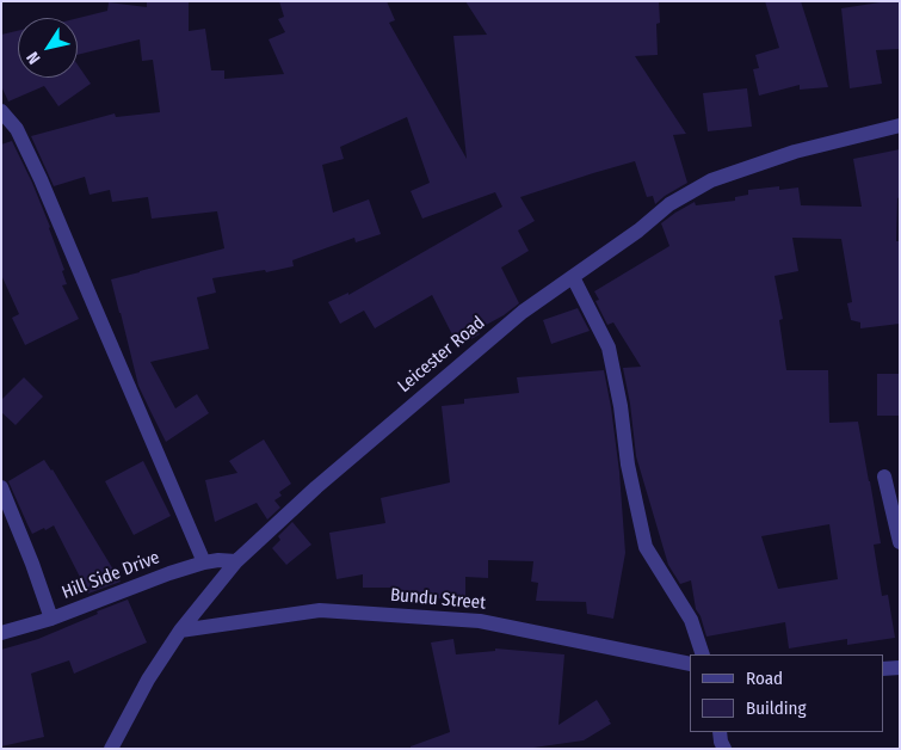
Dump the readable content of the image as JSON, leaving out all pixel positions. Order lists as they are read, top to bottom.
{
  "streets": {
    "street": ["Leicester Road", "Hill Side Drive", "Bundu Street"]
  },
  "crossings": [
    ["Leicester Road", "Hill Side Drive"],
    ["Leicester Road", "Bundu Street"]
  ],
  "legend": ["Road", "Building"],
  "north": "bottom left"
}
